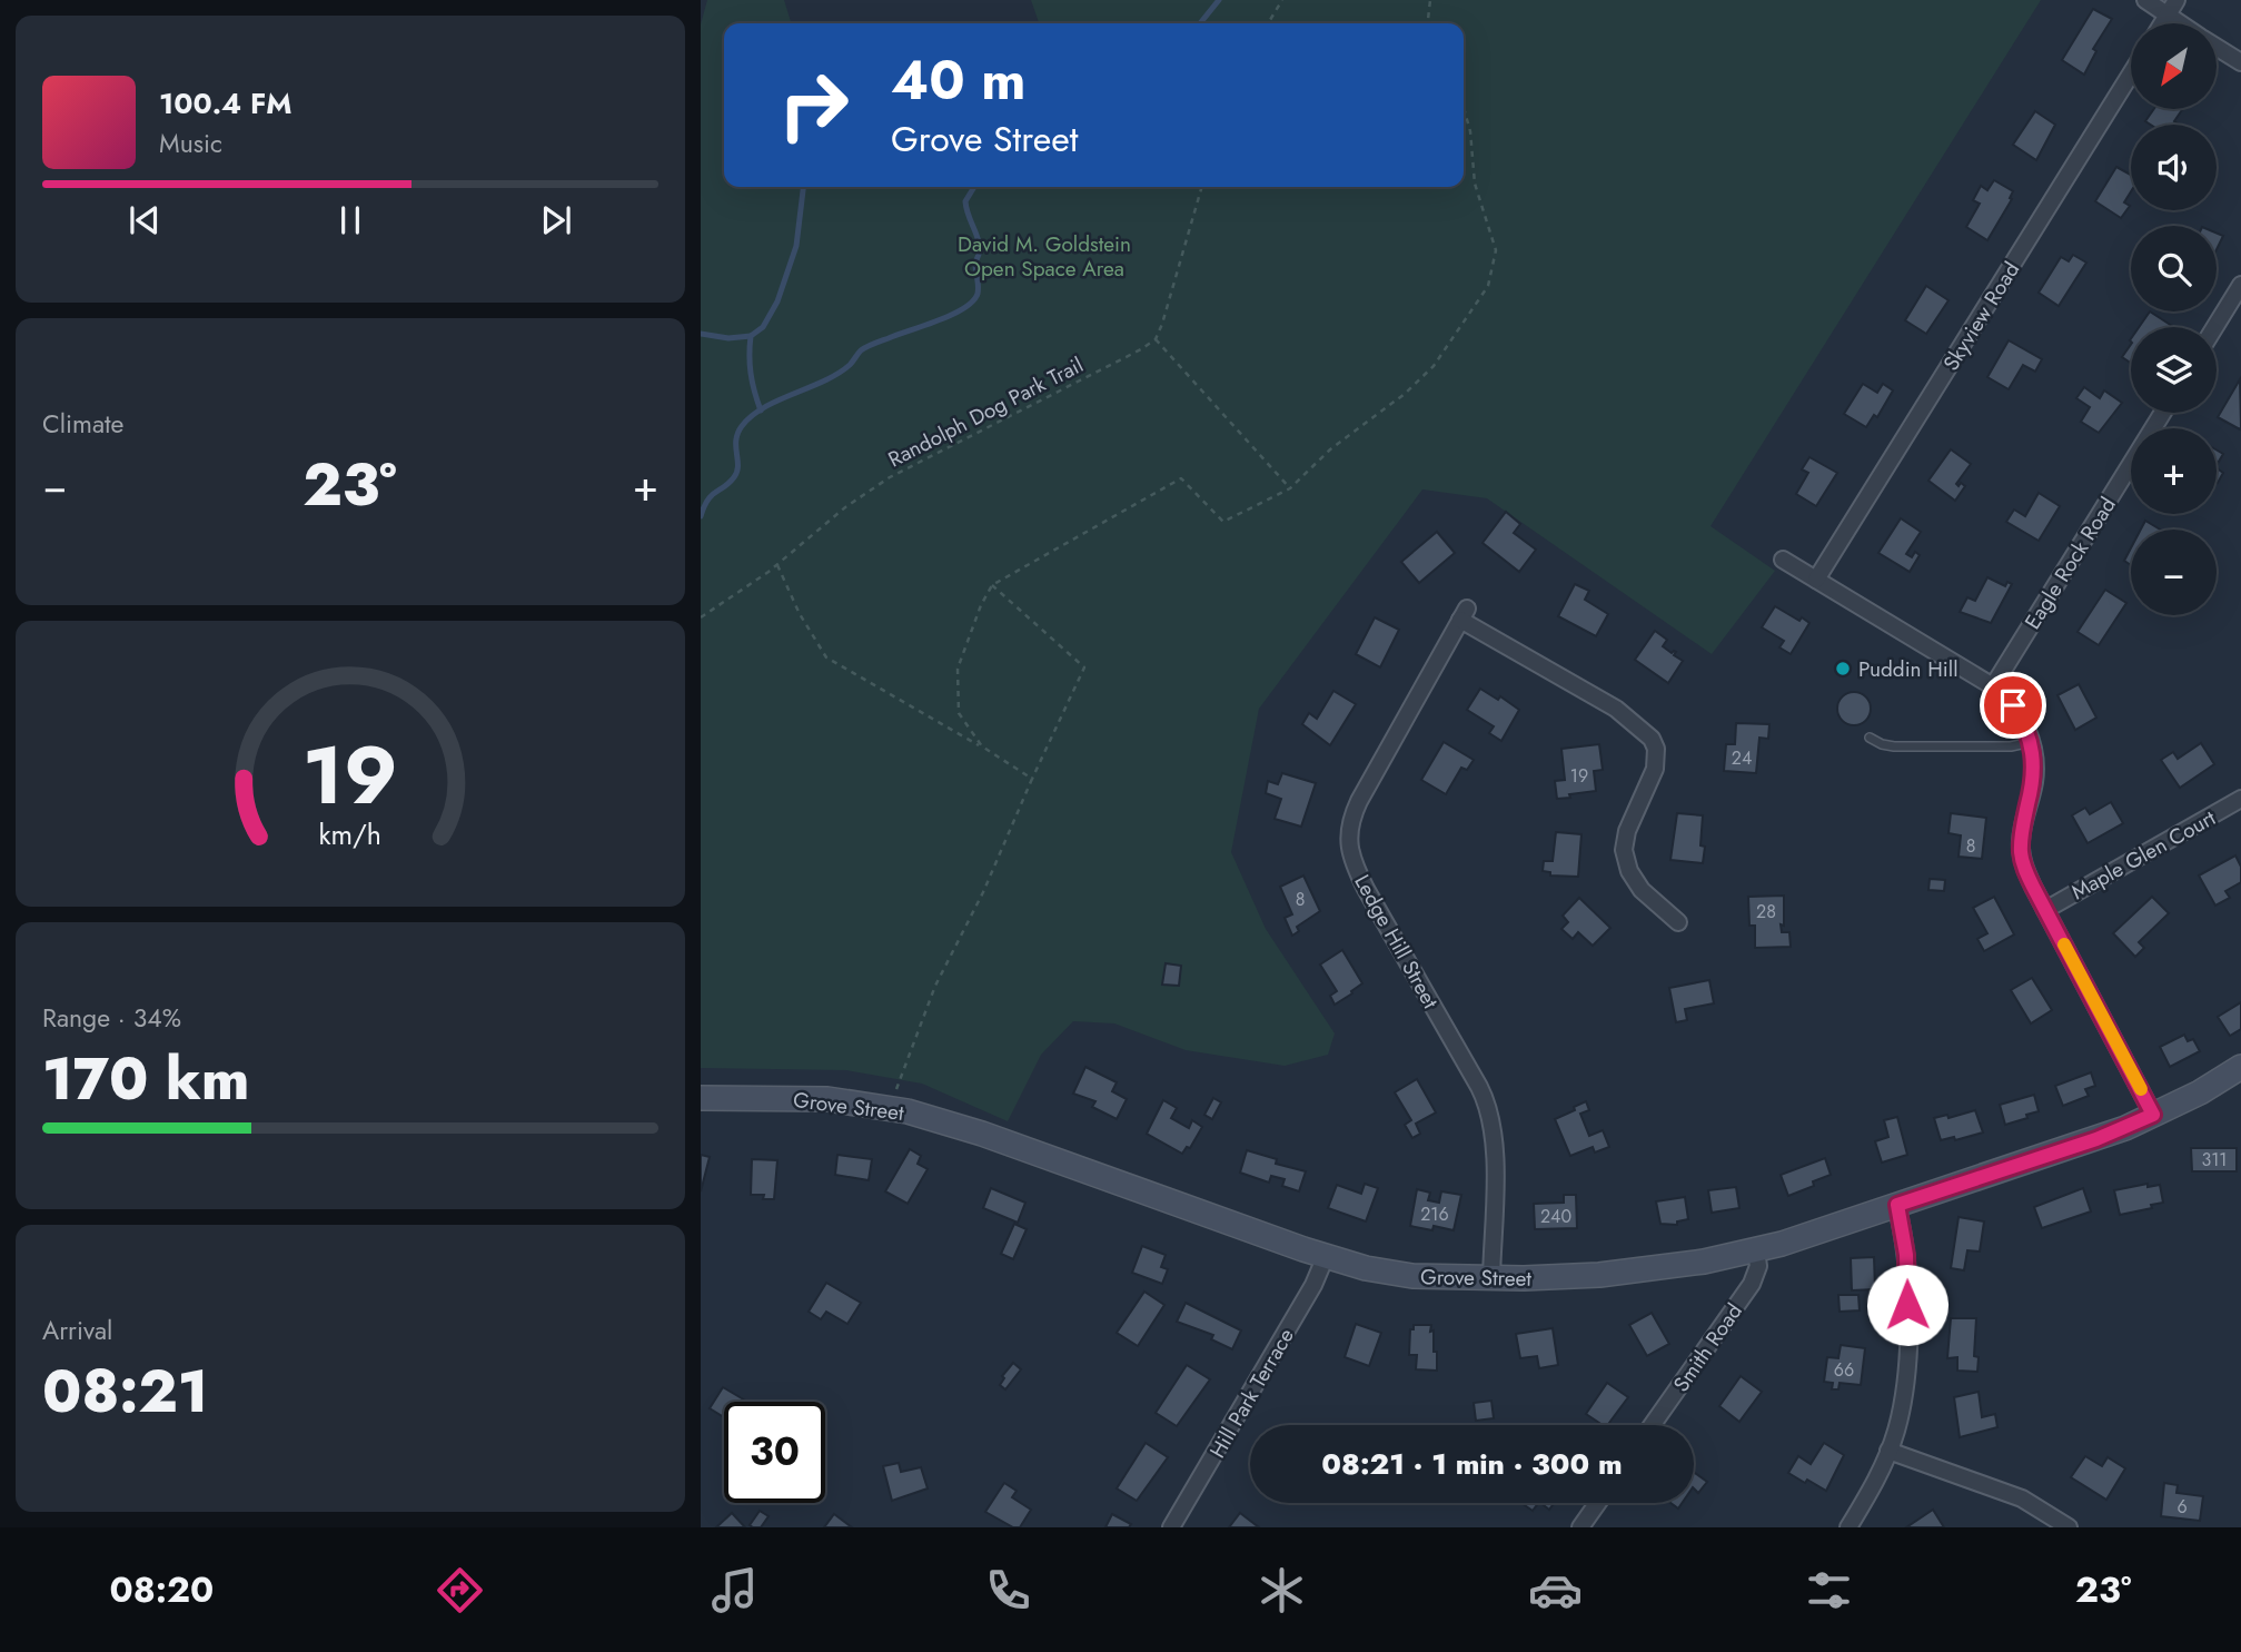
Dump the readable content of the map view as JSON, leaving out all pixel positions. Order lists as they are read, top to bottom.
{
  "streets": {
    "street": [
      "Skyview Road",
      "Eagle Rock Road",
      "Maple Glen Court",
      "Ledge Hill Street",
      "Grove Street",
      "Smith Road",
      "Hill Park Terrace"
    ],
    "path": ["Randolph Dog Park Trail"]
  },
  "crossings": [
    ["Ledge Hill Street", "Grove Street"],
    ["Grove Street", "Smith Road"],
    ["Grove Street", "Hill Park Terrace"]
  ],
  "parks": ["David M. Goldstein Open Space Area"],
  "places": ["Puddin Hill"],
  "house_numbers": [
    "24",
    "19",
    "8",
    "8",
    "28",
    "311",
    "216",
    "240",
    "66",
    "6"
  ],
  "north": "bottom left",
  "page": {
    "map_buttons": ["+", "−"],
    "turn": ["40 m", "Grove Street"],
    "song": ["100.4 FM", "Music"],
    "tile": [
      "Climate",
      ["Range · 34%", "170 km"],
      ["Arrival", "08:21"]
    ],
    "heat": ["−", "23°", "+"],
    "limit": "30",
    "trip": "08:21 · 1 min · 300 m",
    "tabs": ["08:20", "23°"],
    "gauge": ["19", "km/h"]
  }
}
